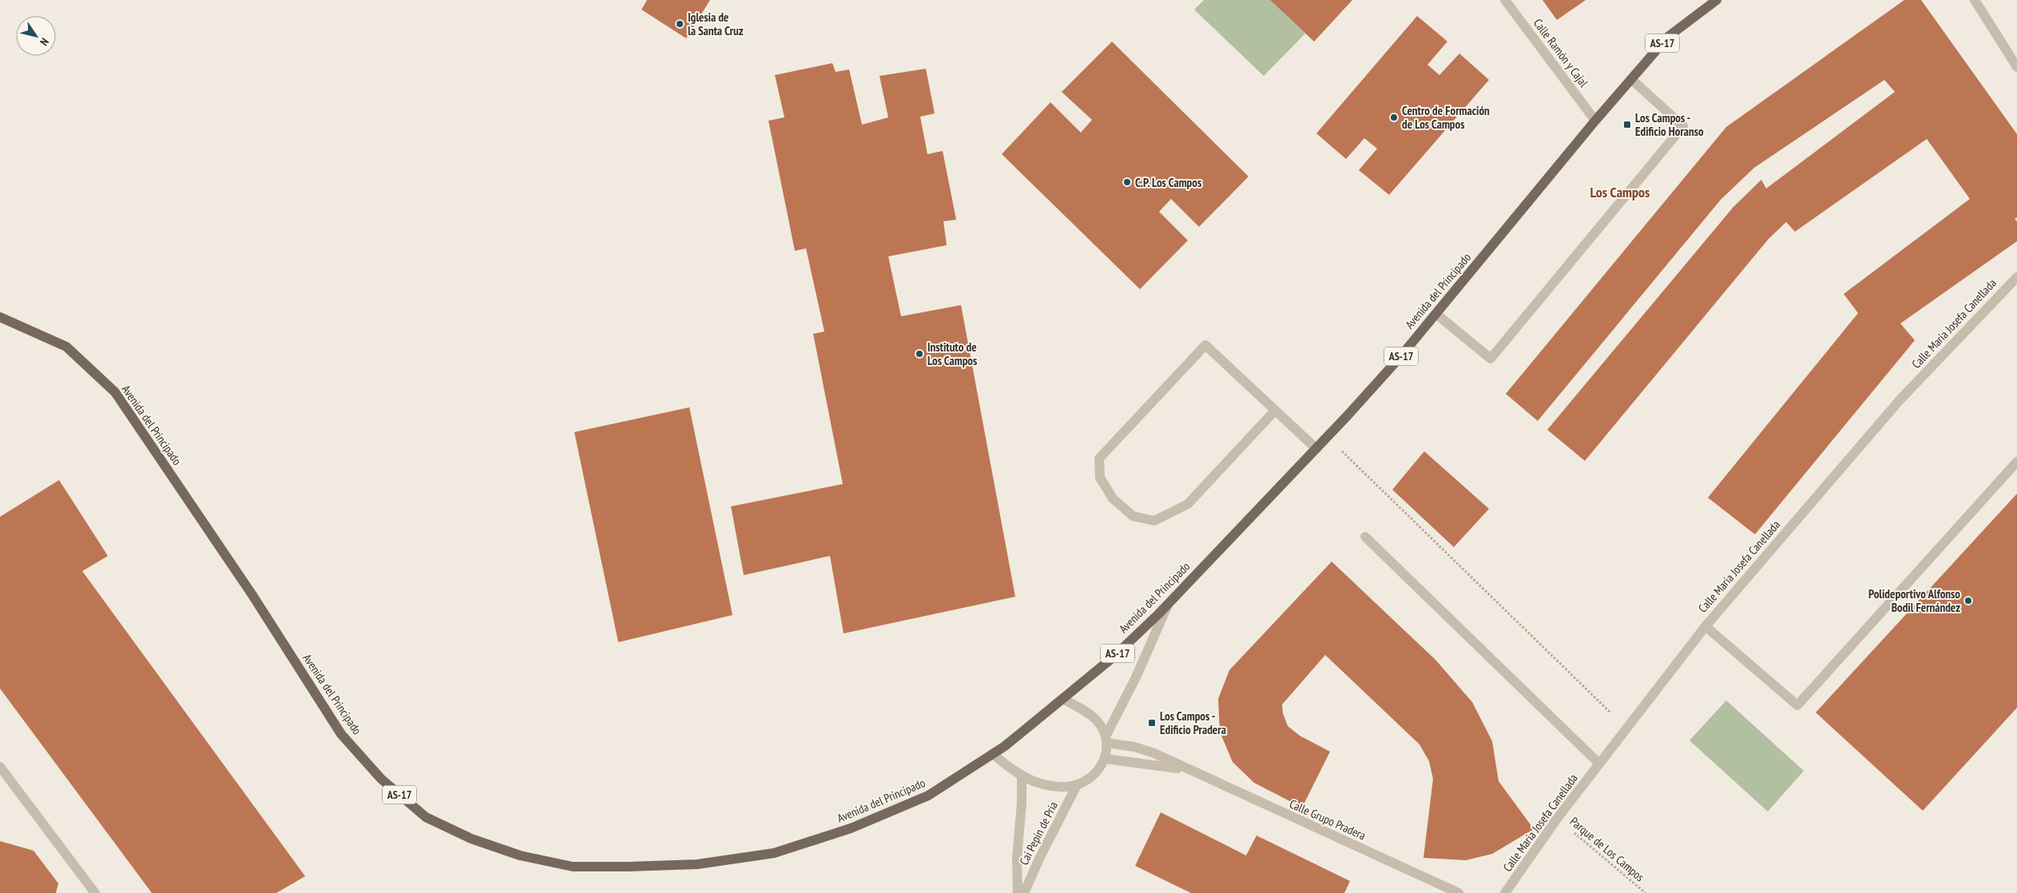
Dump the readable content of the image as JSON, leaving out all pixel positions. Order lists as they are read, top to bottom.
{
  "streets": {
    "main road": ["AS-17", "Avenida del Principado"],
    "street": [
      "Calle Ramón y Cajal",
      "Calle Maria Josefa Canellada",
      "Calle Grupo Pradera",
      "Cai Pepín de Pria"
    ],
    "path": ["Parque de Los Campos"]
  },
  "crossings": [
    ["Calle Ramón y Cajal", "Avenida del Principado"],
    ["Avenida del Principado", "Cai Pepín de Pria"],
    ["Calle Maria Josefa Canellada", "Parque de Los Campos"],
    ["Calle Grupo Pradera", "Cai Pepín de Pria"]
  ],
  "districts": ["Los Campos"],
  "places": {
    "other": [
      "Iglesia de la Santa Cruz",
      "Centro de Formación de Los Campos",
      "C.P. Los Campos",
      "Instituto de Los Campos",
      "Polideportivo Alfonso Bodil Fernández"
    ],
    "transit": ["Los Campos - Edificio Horanso", "Los Campos - Edificio Pradera"]
  },
  "north": "bottom right"
}
